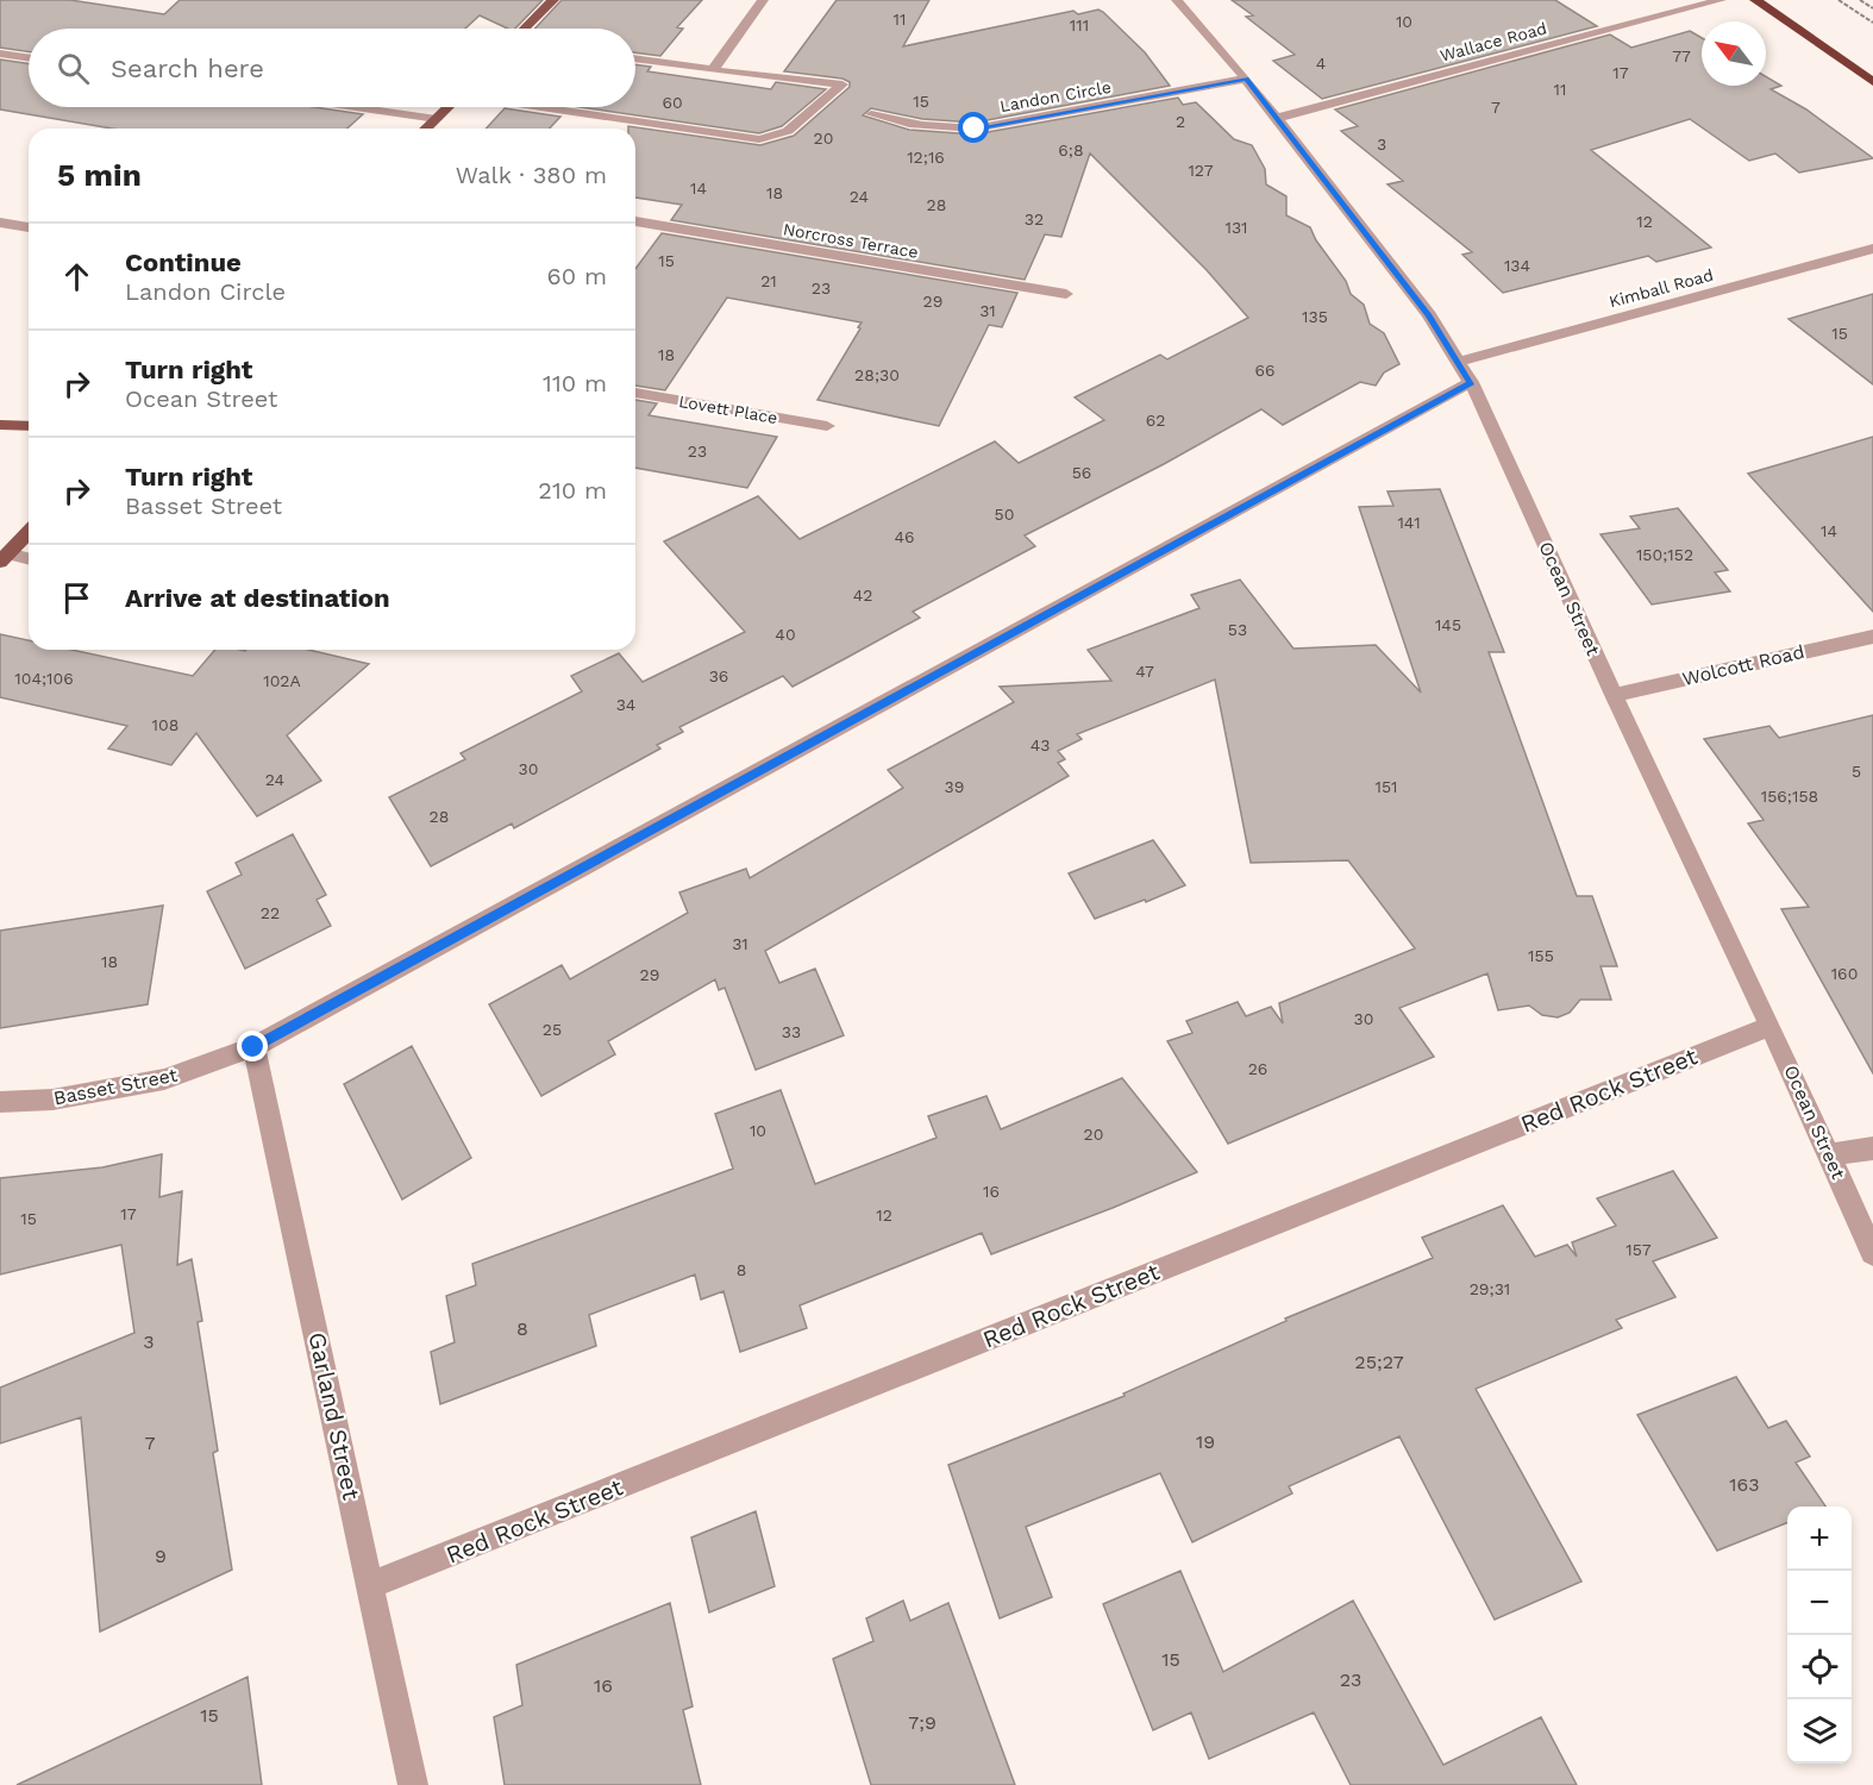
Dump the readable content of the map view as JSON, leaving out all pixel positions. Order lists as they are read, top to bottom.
{
  "streets": {
    "street": [
      "Wallace Road",
      "Landon Circle",
      "Norcross Terrace",
      "Kimball Road",
      "Lovett Place",
      "Ocean Street",
      "Wolcott Road",
      "Basset Street",
      "Red Rock Street",
      "Garland Street"
    ]
  },
  "crossings": [
    ["Wallace Road", "Ocean Street"],
    ["Landon Circle", "Ocean Street"],
    ["Kimball Road", "Ocean Street"],
    ["Ocean Street", "Wolcott Road"],
    ["Ocean Street", "Basset Street"],
    ["Ocean Street", "Red Rock Street"],
    ["Basset Street", "Garland Street"],
    ["Red Rock Street", "Garland Street"]
  ],
  "house_numbers": [
    "11",
    "10",
    "111",
    "77",
    "4",
    "17",
    "11",
    "15",
    "60",
    "7",
    "2",
    "20",
    "3",
    "6;8",
    "12;16",
    "127",
    "14",
    "18",
    "24",
    "28",
    "32",
    "12",
    "131",
    "15",
    "134",
    "21",
    "23",
    "29",
    "31",
    "135",
    "15",
    "18",
    "66",
    "28;30",
    "62",
    "23",
    "56",
    "50",
    "141",
    "14",
    "46",
    "150;152",
    "42",
    "145",
    "53",
    "40",
    "47",
    "36",
    "104;106",
    "102A",
    "34",
    "108",
    "43",
    "30",
    "5",
    "24",
    "39",
    "151",
    "156;158",
    "28",
    "22",
    "31",
    "155",
    "18",
    "160",
    "29",
    "30",
    "25",
    "33",
    "26",
    "10",
    "20",
    "16",
    "17",
    "12",
    "15",
    "157",
    "8",
    "29;31",
    "8",
    "3",
    "25;27",
    "19",
    "7",
    "163",
    "9",
    "15",
    "23",
    "16",
    "15",
    "7;9"
  ],
  "north": "top left",
  "page": {
    "search": "Search here",
    "heading": ["5 min", "Walk · 380 m"],
    "list": [
      ["Continue", "Landon Circle", "60 m"],
      ["Turn right", "Ocean Street", "110 m"],
      ["Turn right", "Basset Street", "210 m"],
      "Arrive at destination"
    ],
    "map_buttons": ["+", "−"]
  }
}
